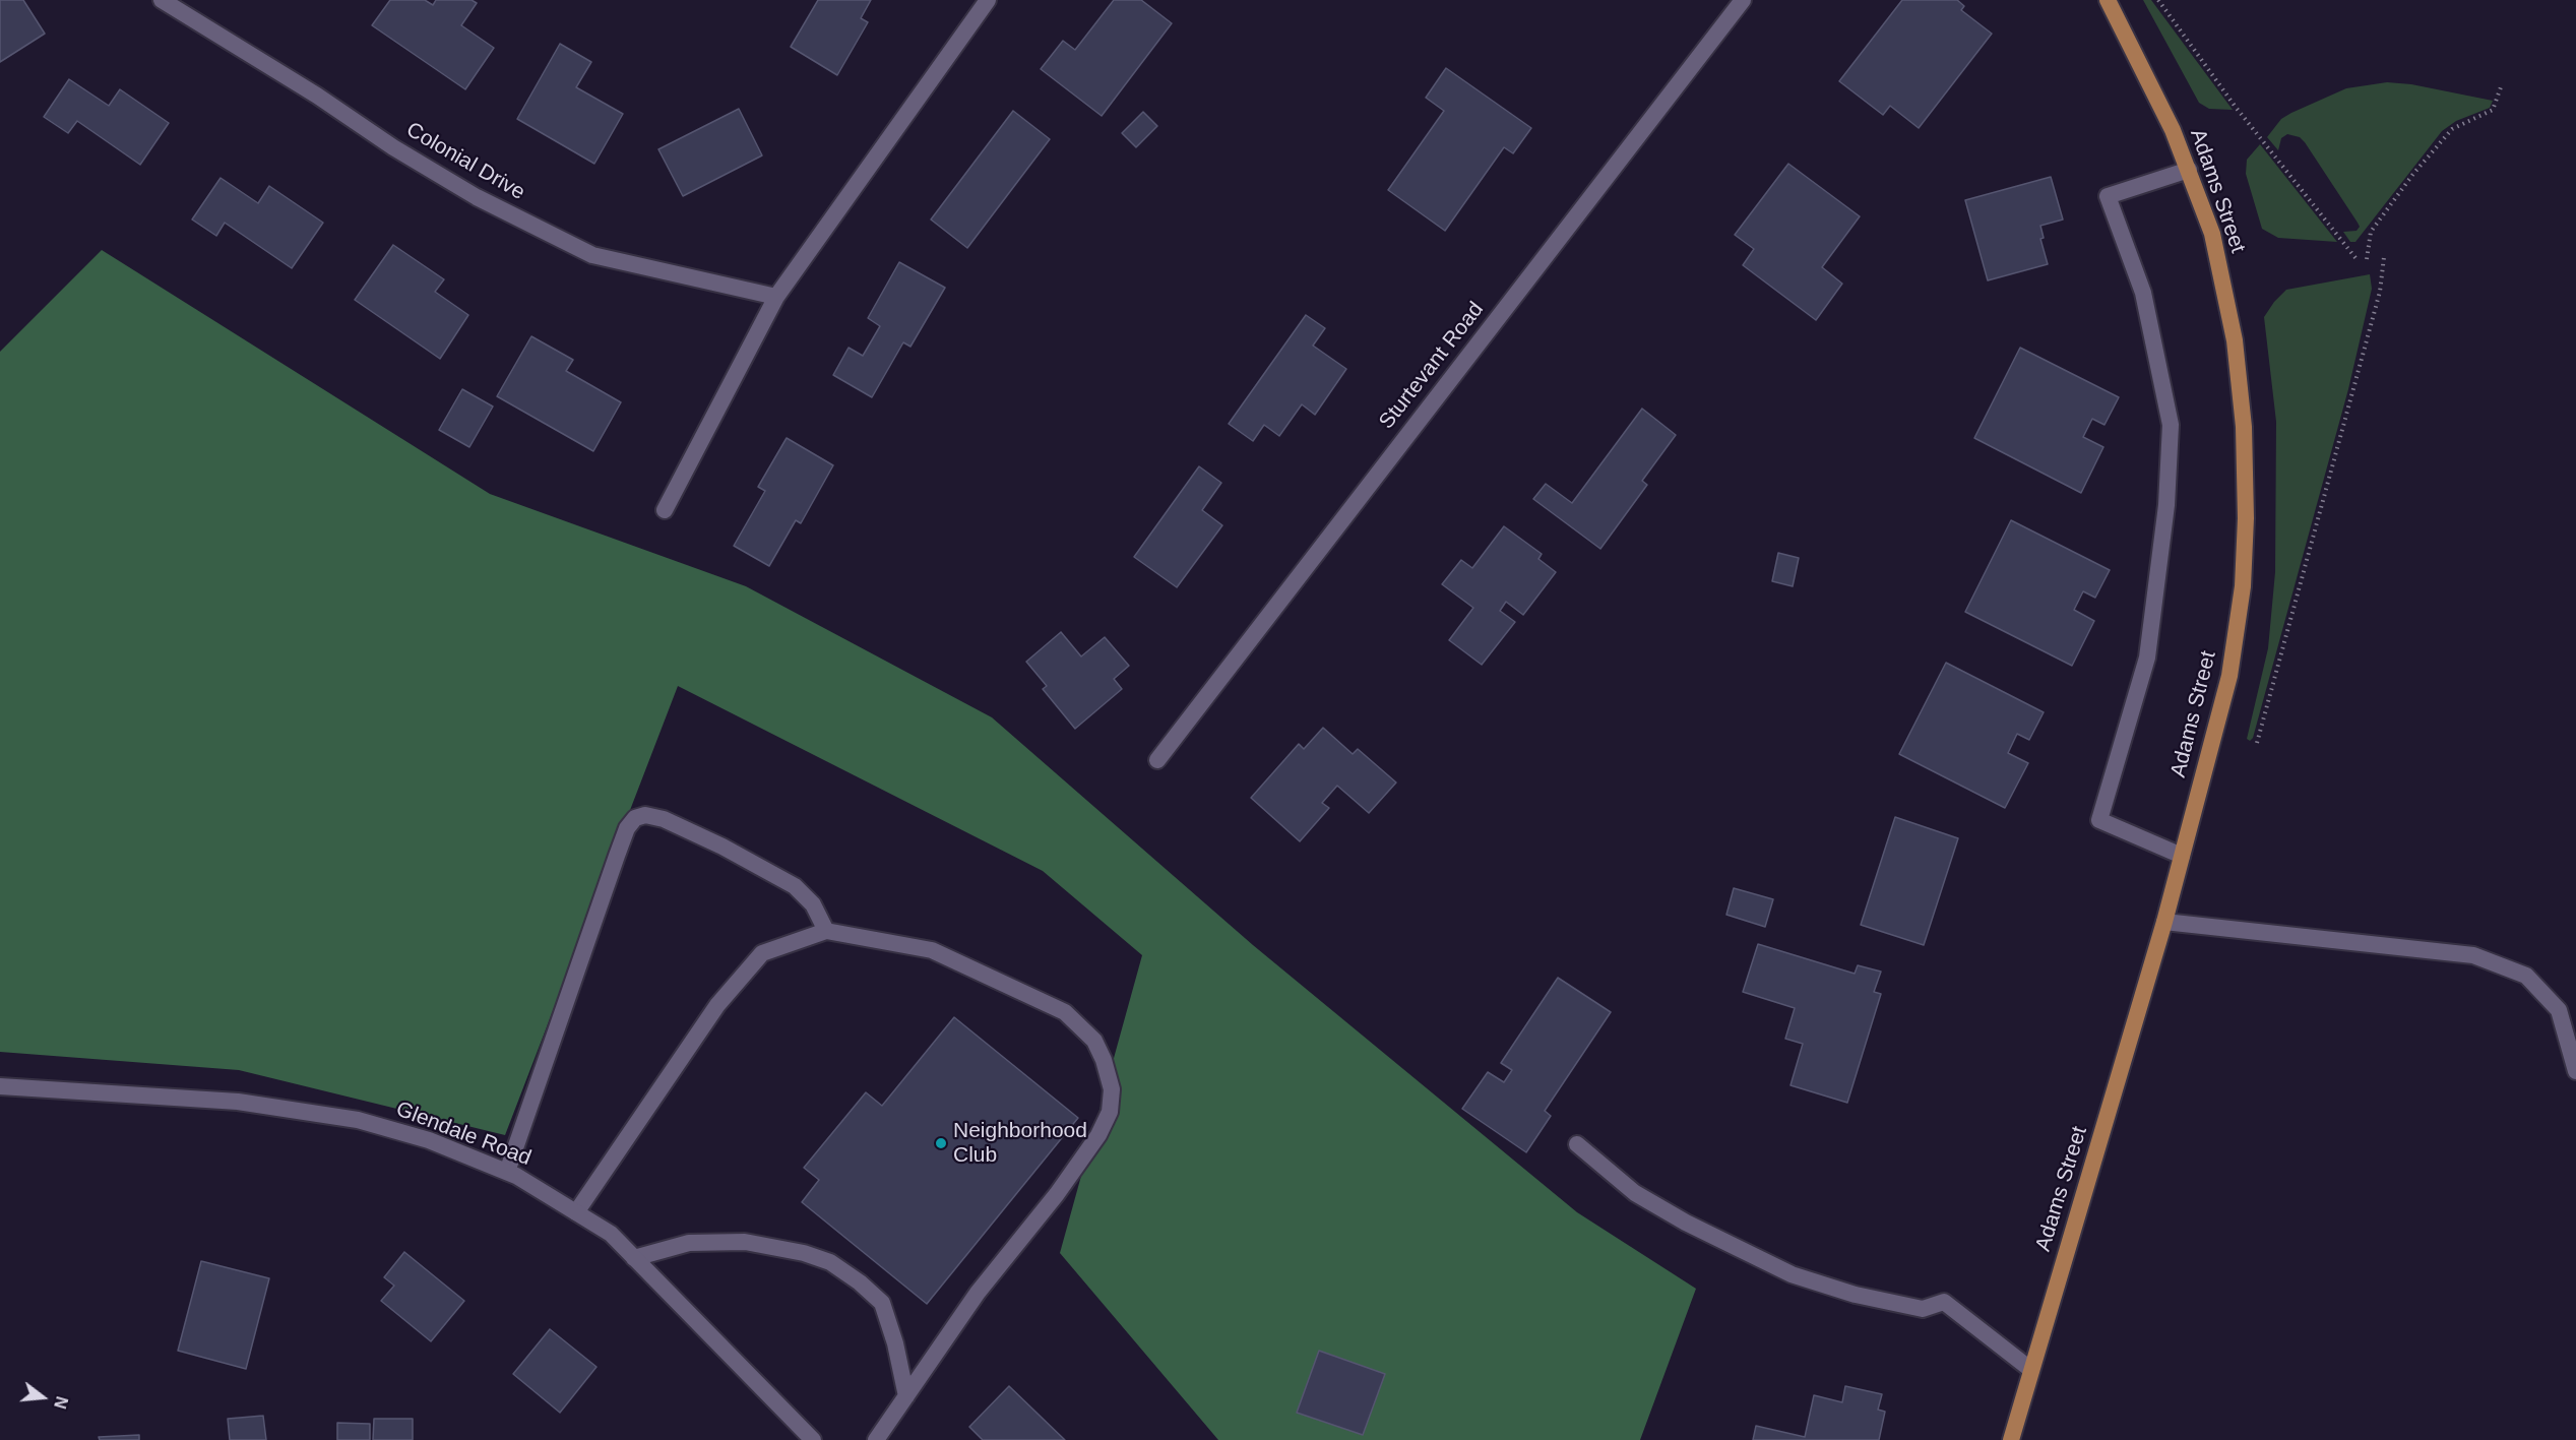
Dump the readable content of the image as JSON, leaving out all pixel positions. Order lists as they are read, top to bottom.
{
  "streets": {
    "main road": ["Adams Street"],
    "street": ["Colonial Drive", "Sturtevant Road", "Glendale Road"]
  },
  "places": ["Neighborhood Club"],
  "north": "right"
}
